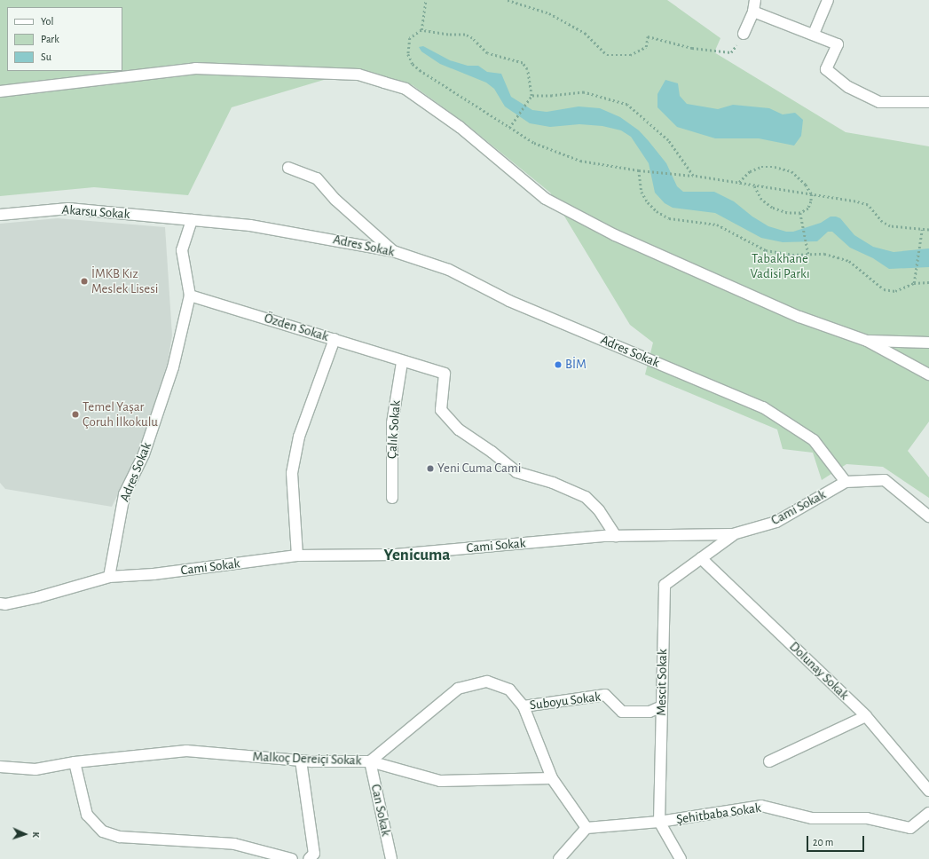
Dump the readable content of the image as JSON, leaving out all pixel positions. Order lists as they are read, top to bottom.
{
  "streets": {
    "street": [
      "Akarsu Sokak",
      "Adres Sokak",
      "Özden Sokak",
      "Çalık Sokak",
      "Cami Sokak",
      "Dolunay Sokak",
      "Mescit Sokak",
      "Suboyu Sokak",
      "Malkoç Dereiçi Sokak",
      "Can Sokak",
      "Şehitbaba Sokak"
    ]
  },
  "crossings": [
    ["Akarsu Sokak", "Adres Sokak"],
    ["Adres Sokak", "Özden Sokak"],
    ["Adres Sokak", "Cami Sokak"],
    ["Özden Sokak", "Çalık Sokak"],
    ["Özden Sokak", "Cami Sokak"],
    ["Cami Sokak", "Mescit Sokak"],
    ["Dolunay Sokak", "Mescit Sokak"],
    ["Mescit Sokak", "Suboyu Sokak"],
    ["Mescit Sokak", "Şehitbaba Sokak"],
    ["Suboyu Sokak", "Malkoç Dereiçi Sokak"],
    ["Suboyu Sokak", "Can Sokak"],
    ["Malkoç Dereiçi Sokak", "Can Sokak"]
  ],
  "districts": ["Yenicuma"],
  "parks": ["Tabakhane Vadisi Parkı"],
  "places": [
    "İMKB Kız Meslek Lisesi",
    "BİM",
    "Temel Yaşar Çoruh İlkokulu",
    "Yeni Cuma Cami"
  ],
  "legend": ["Yol", "Park", "Su"],
  "scale_bar": "20 m",
  "north": "right"
}
